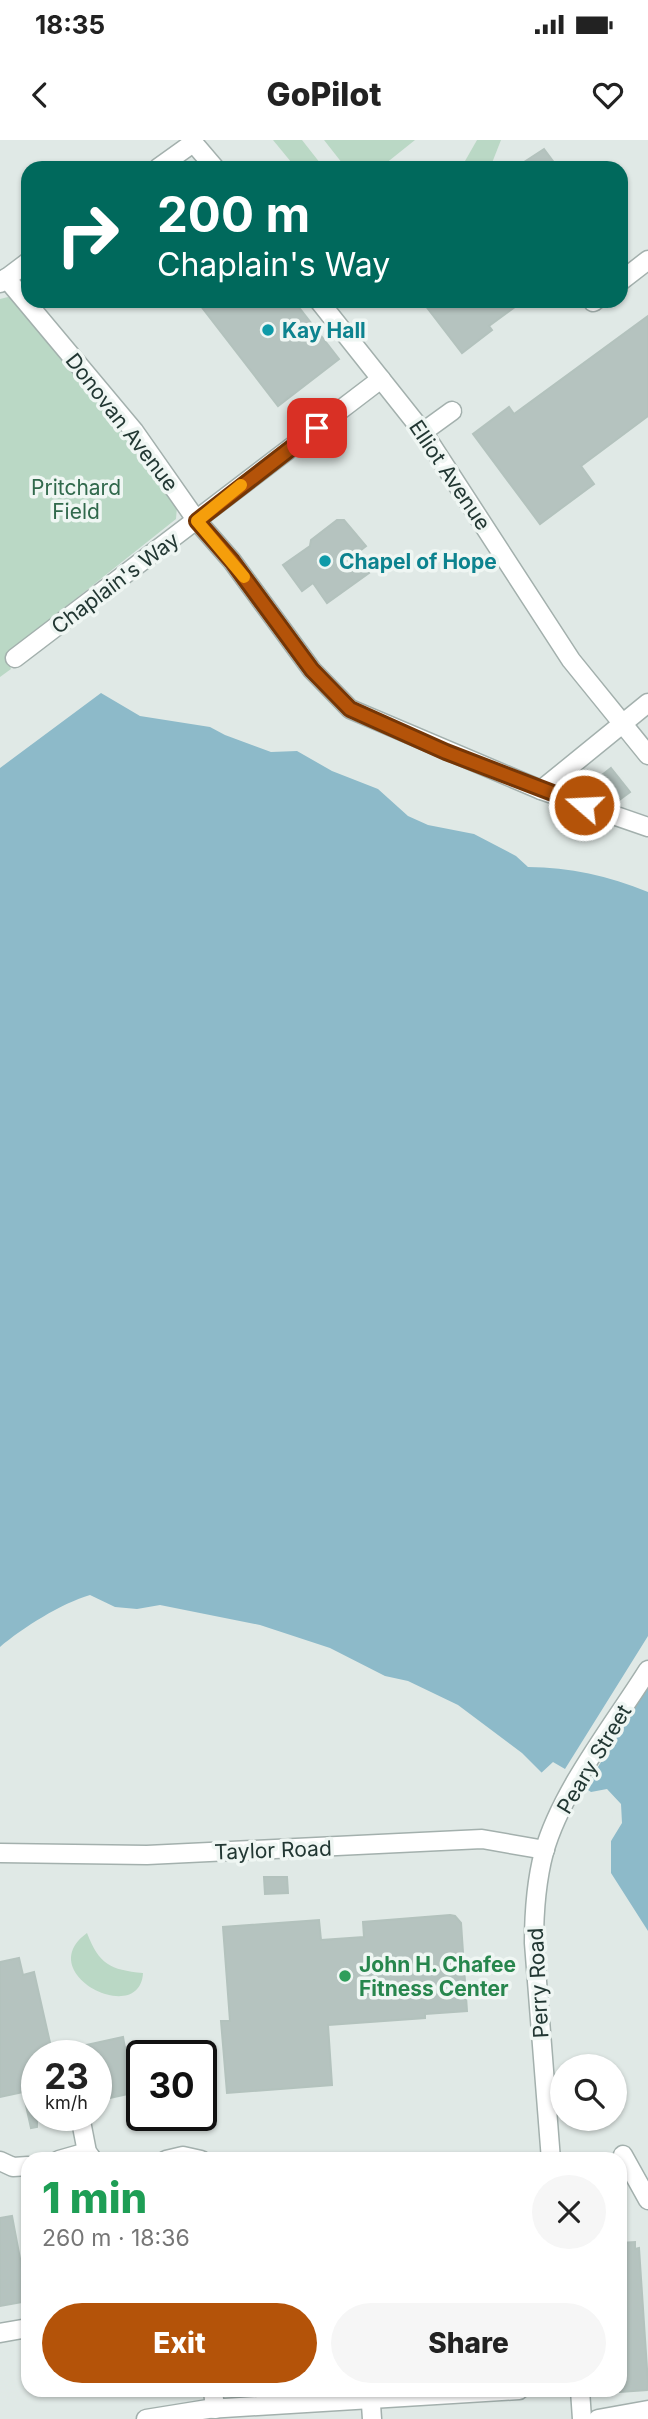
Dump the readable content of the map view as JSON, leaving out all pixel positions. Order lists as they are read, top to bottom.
{
  "streets": {
    "street": [
      "Donovan Avenue",
      "Elliot Avenue",
      "Chaplain's Way",
      "Peary Street",
      "Taylor Road",
      "Perry Road"
    ]
  },
  "crossings": [
    ["Donovan Avenue", "Chaplain's Way"],
    ["Elliot Avenue", "Chaplain's Way"],
    ["Peary Street", "Taylor Road"],
    ["Peary Street", "Perry Road"],
    ["Taylor Road", "Perry Road"]
  ],
  "parks": ["Pritchard Field"],
  "places": ["Kay Hall", "Chapel of Hope", "John H. Chafee Fitness Center"],
  "page": {
    "status": "18:35",
    "header": "GoPilot",
    "turn": ["200 m", "Chaplain's Way"],
    "speed": "23 km/h",
    "limit": "30",
    "heading": ["1 min", "260 m · 18:36"],
    "buttons": ["Exit", "Share"]
  }
}
